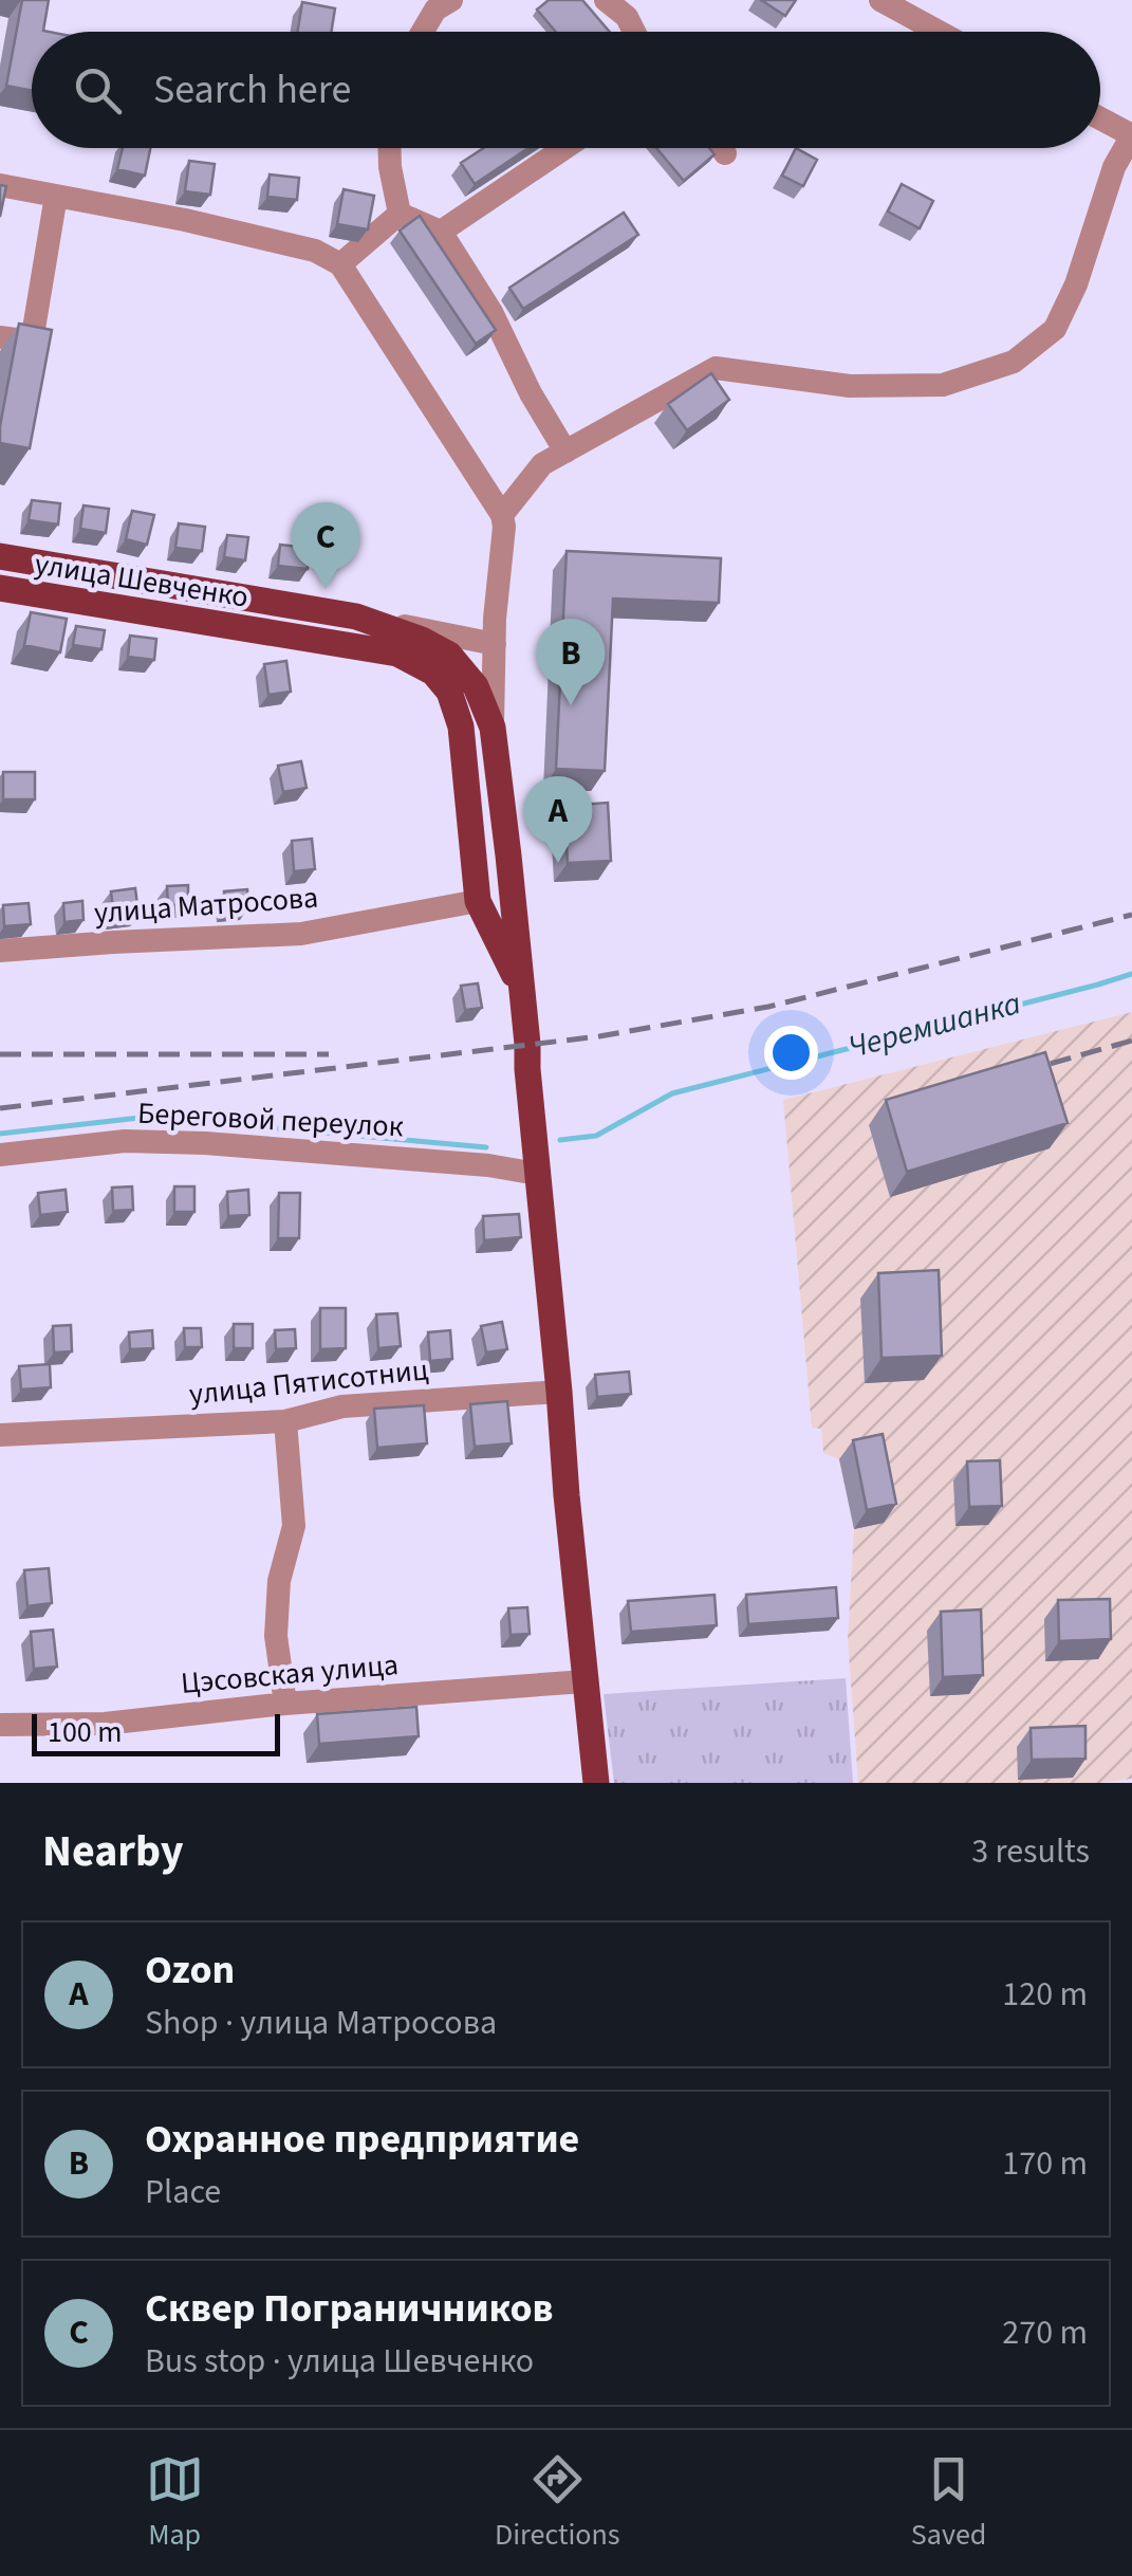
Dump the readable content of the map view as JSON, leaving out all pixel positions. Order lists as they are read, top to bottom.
{
  "streets": {
    "main road": ["улица Шевченко"],
    "street": [
      "улица Матросова",
      "Береговой переулок",
      "улица Пятисотниц",
      "Цэсовская улица"
    ]
  },
  "crossings": [
    ["улица Шевченко", "Береговой переулок"],
    ["улица Шевченко", "улица Пятисотниц"],
    ["улица Шевченко", "Цэсовская улица"]
  ],
  "water": ["Черемшанка"],
  "scale_bar": "100 m",
  "page": {
    "search": "Search here",
    "pins": ["C", "B", "A"],
    "scale": "100 m",
    "heading": ["Nearby", "3 results"],
    "list": [
      {
        "mark": "A",
        "name": "Ozon",
        "note": "Shop · улица Матросова",
        "value": "120 m"
      },
      {
        "mark": "B",
        "name": "Охранное предприятие",
        "note": "Place",
        "value": "170 m"
      },
      {
        "mark": "C",
        "name": "Сквер Пограничников",
        "note": "Bus stop · улица Шевченко",
        "value": "270 m"
      }
    ],
    "nav": ["Map", "Directions", "Saved"]
  }
}
